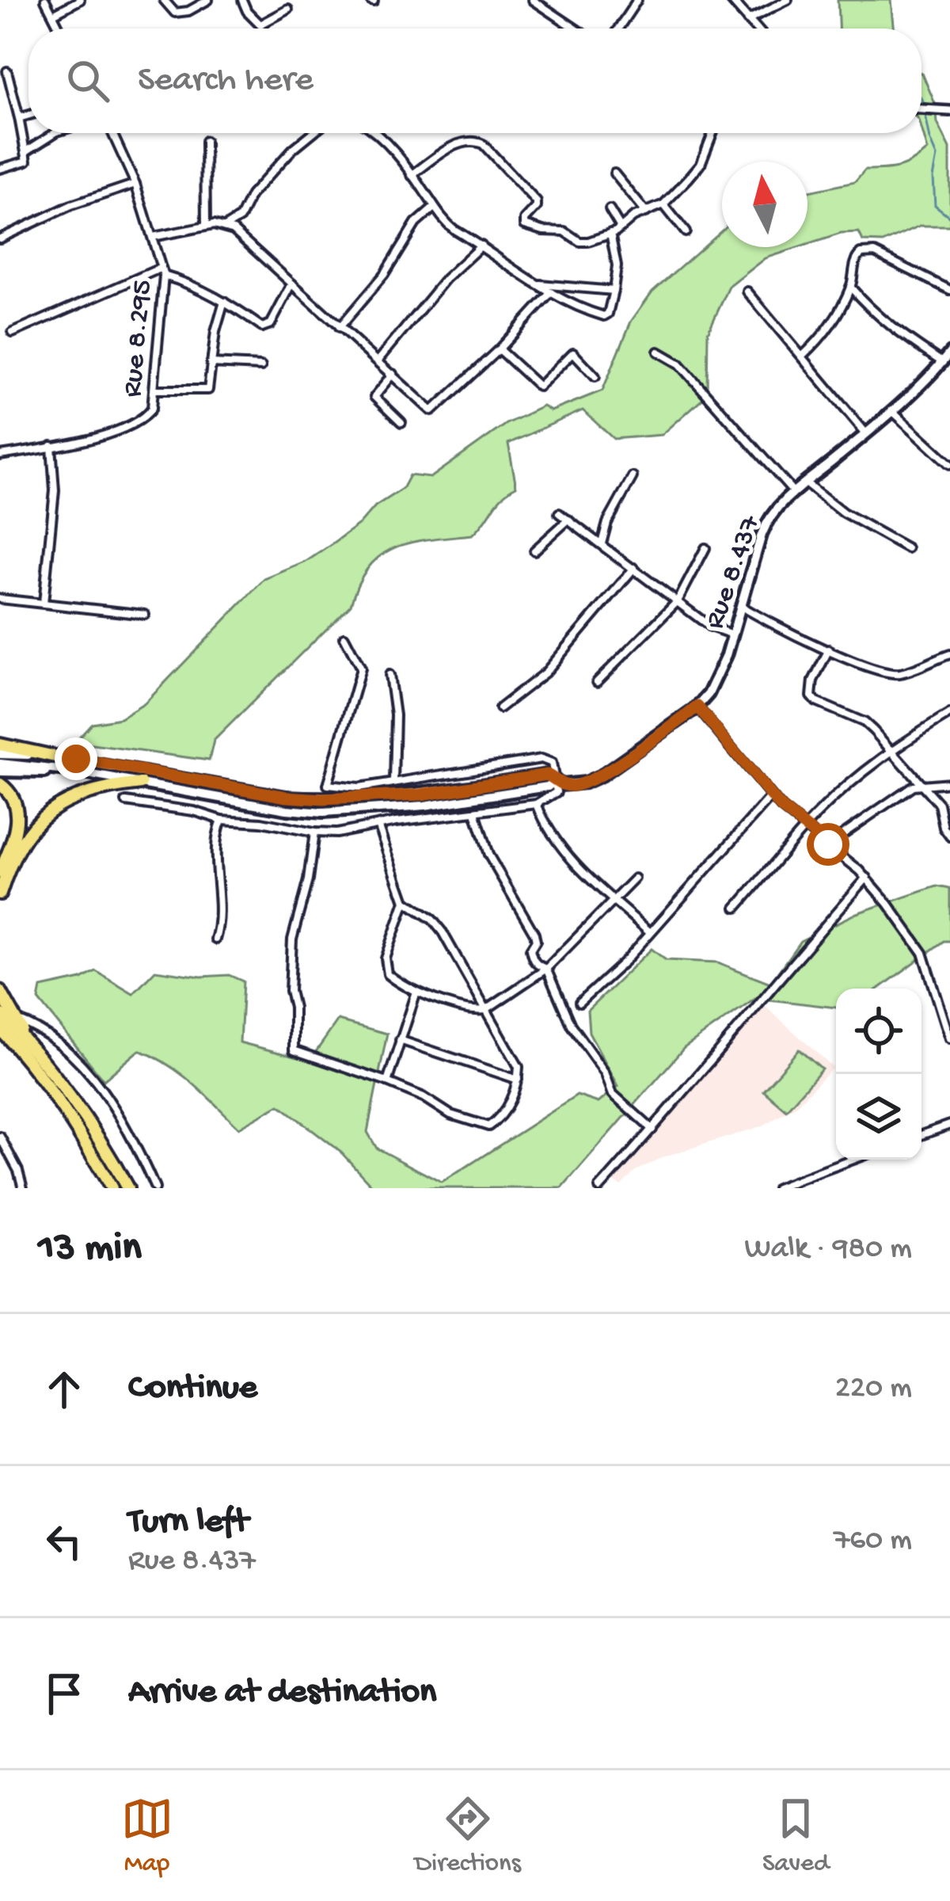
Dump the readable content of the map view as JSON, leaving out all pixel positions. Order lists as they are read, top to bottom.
{
  "streets": {
    "main road": ["Rue 8.437"],
    "street": ["Rue 8.295"]
  },
  "north": "top",
  "page": {
    "search": "Search here",
    "heading": ["13 min", "Walk · 980 m"],
    "list": [
      ["Continue", "220 m"],
      ["Turn left", "Rue 8.437", "760 m"],
      "Arrive at destination"
    ],
    "nav": ["Map", "Directions", "Saved"]
  }
}
